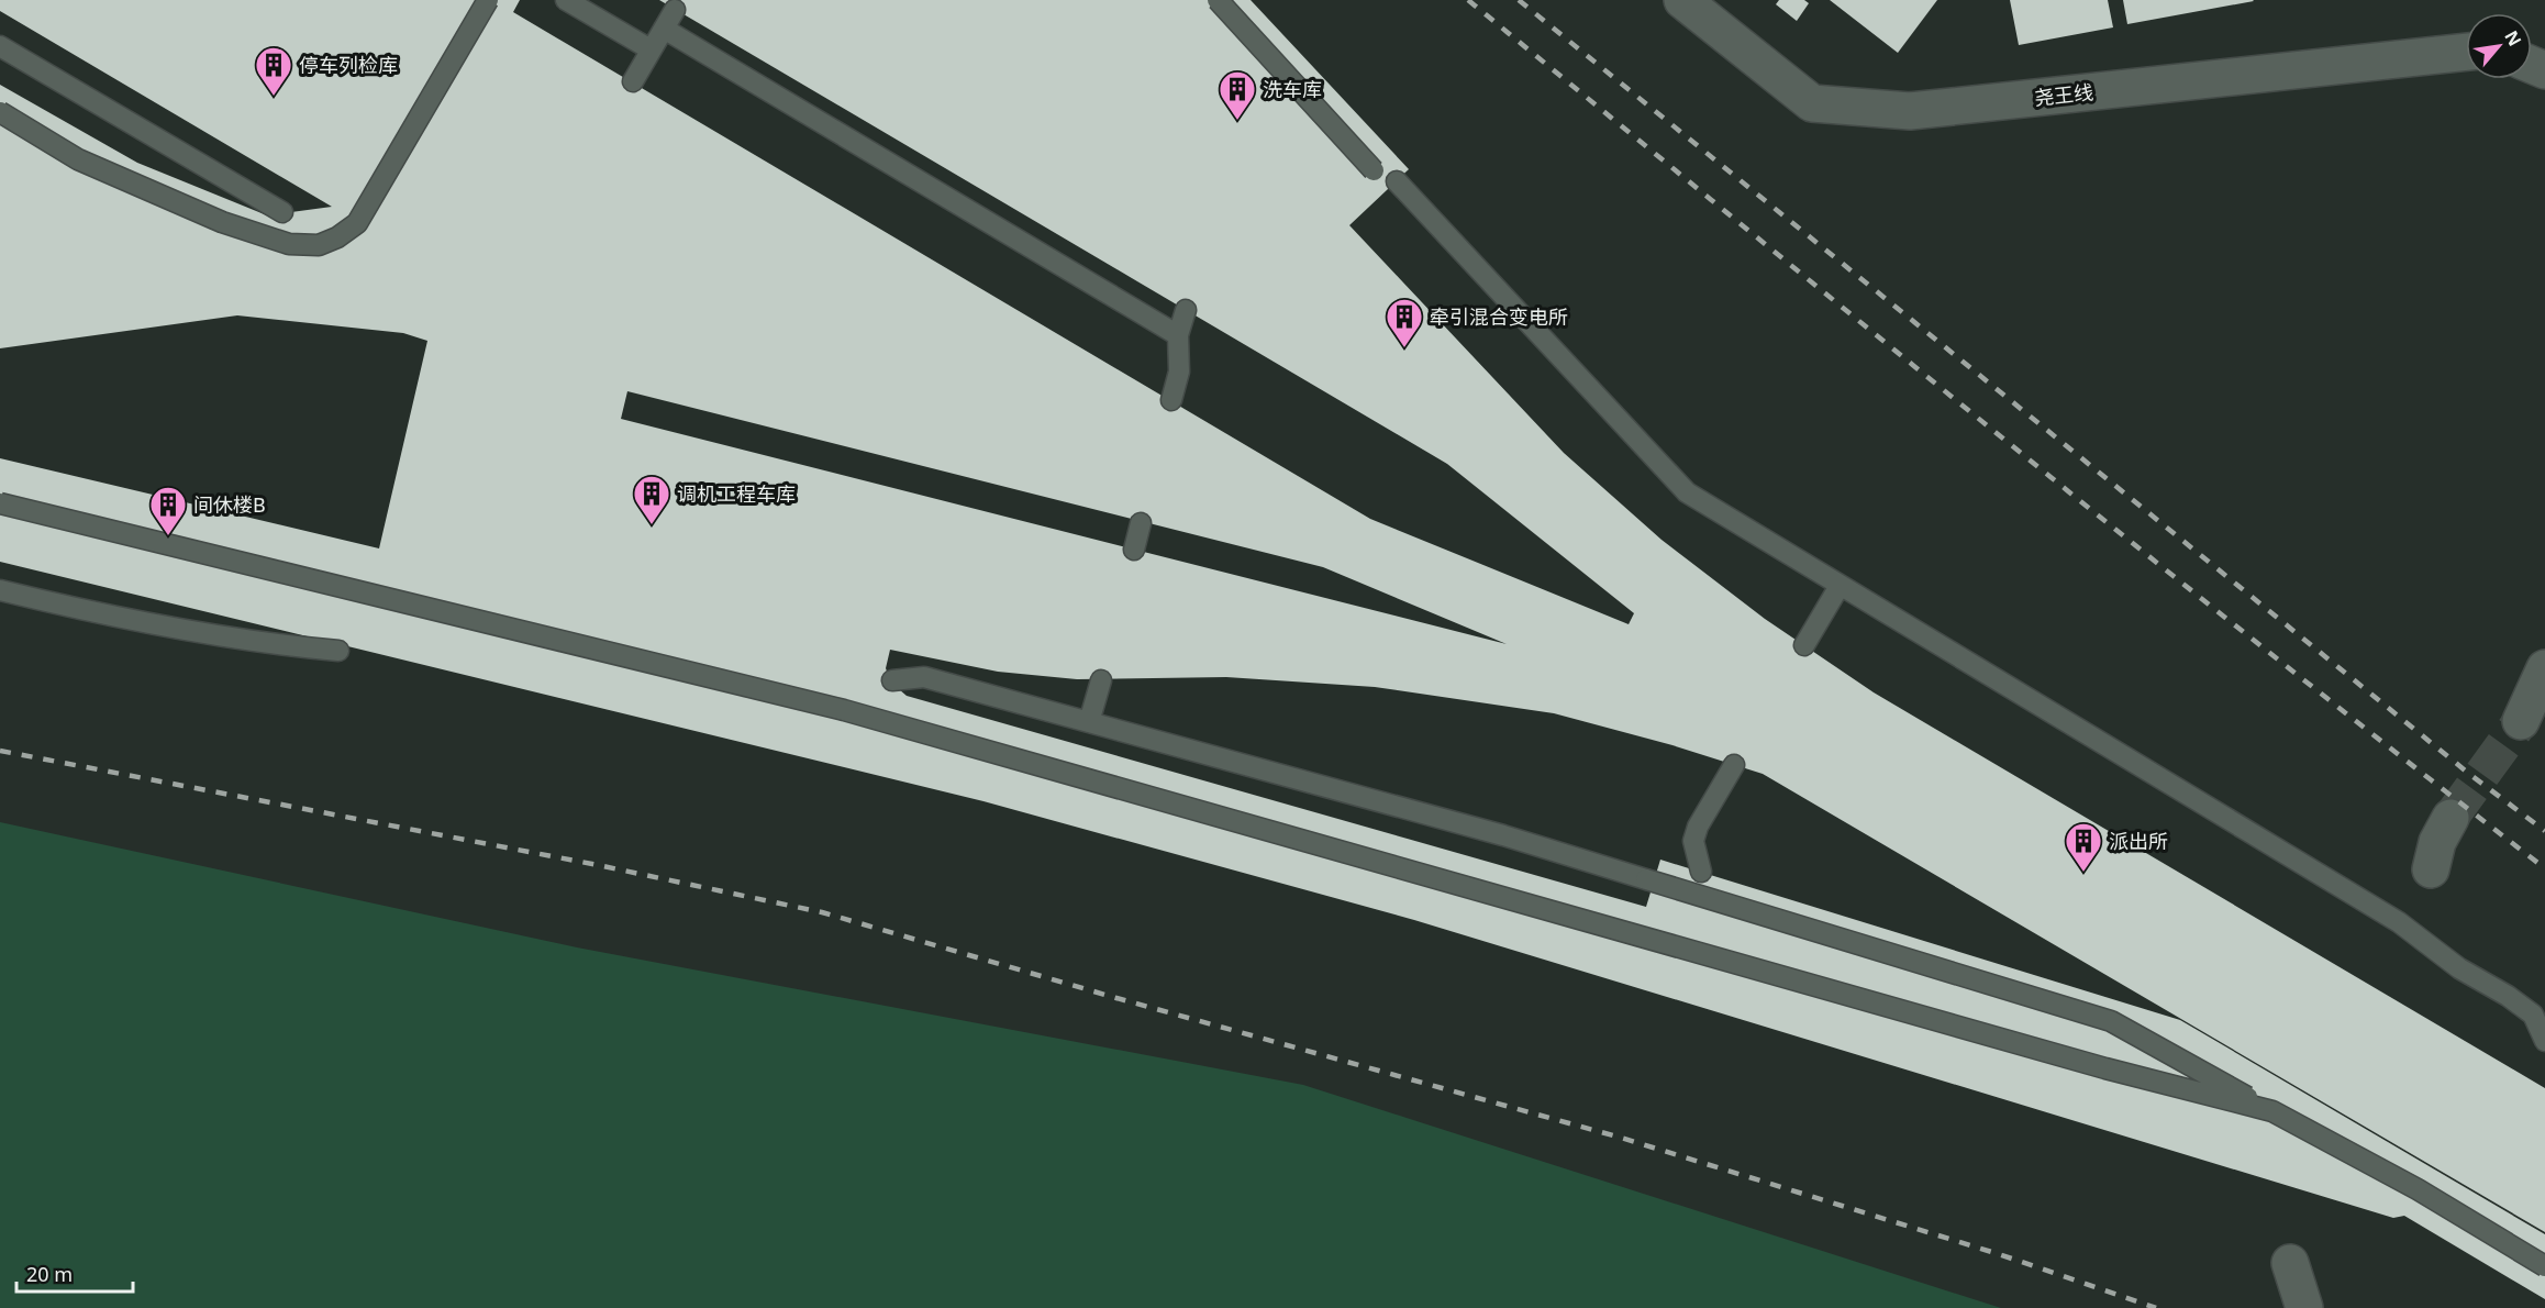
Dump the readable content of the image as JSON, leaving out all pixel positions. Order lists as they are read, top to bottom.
{
  "streets": {
    "street": ["尧王线"]
  },
  "places": {
    "building": [
      "停车列检库",
      "洗车库",
      "牵引混合变电所",
      "调机工程车库",
      "间休楼B",
      "派出所"
    ]
  },
  "scale_bar": "20 m",
  "north": "top right"
}
